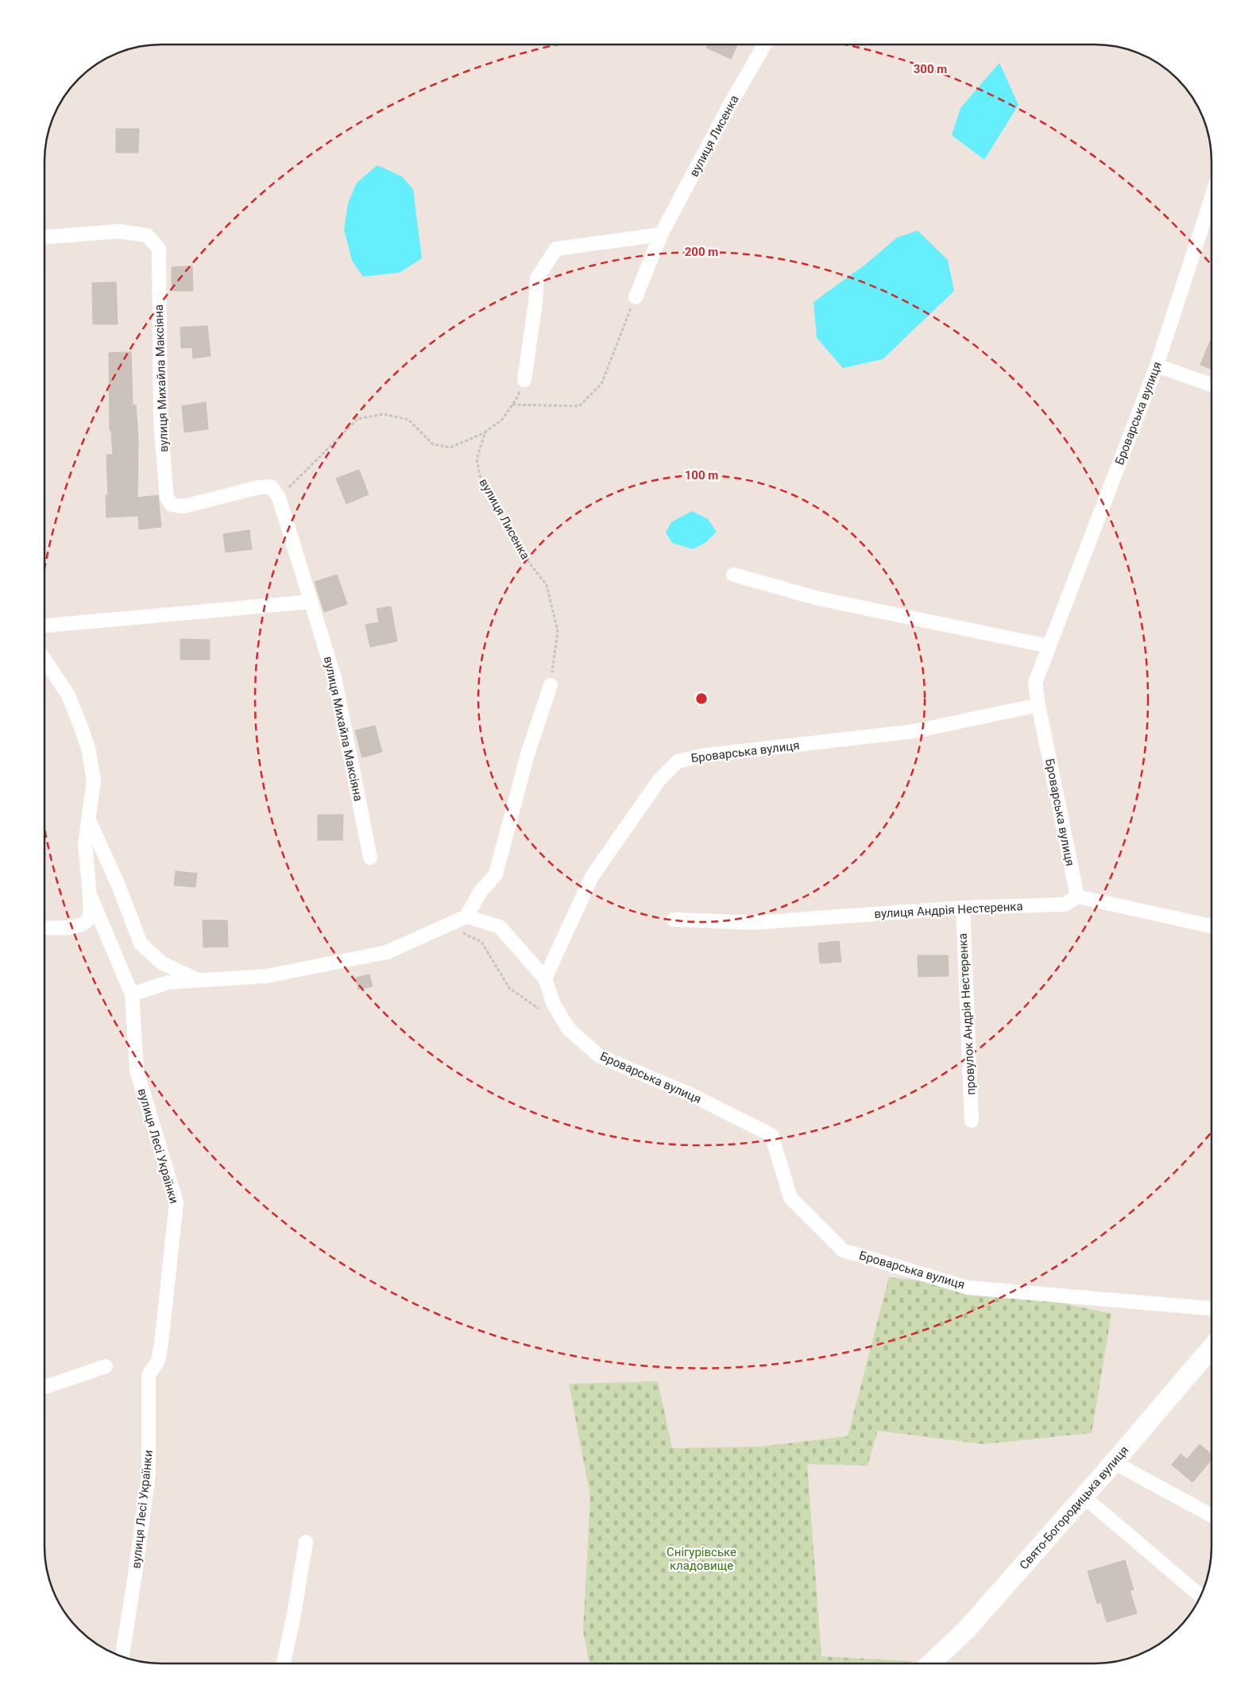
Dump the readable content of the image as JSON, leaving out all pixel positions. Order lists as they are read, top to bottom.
{
  "streets": {
    "street": [
      "вулиця Лисенка",
      "вулиця Михайла Максіяна",
      "Броварська вулиця",
      "вулиця Андрія Нестеренка",
      "провулок Андрія Нестеренка",
      "вулиця Лесі Українки",
      "Свято-Богородицька вулиця"
    ]
  },
  "crossings": [
    ["Броварська вулиця", "вулиця Андрія Нестеренка"],
    ["вулиця Андрія Нестеренка", "провулок Андрія Нестеренка"]
  ],
  "parks": ["Снігурівське кладовище"],
  "rings": ["300 m", "200 m", "100 m"]
}
